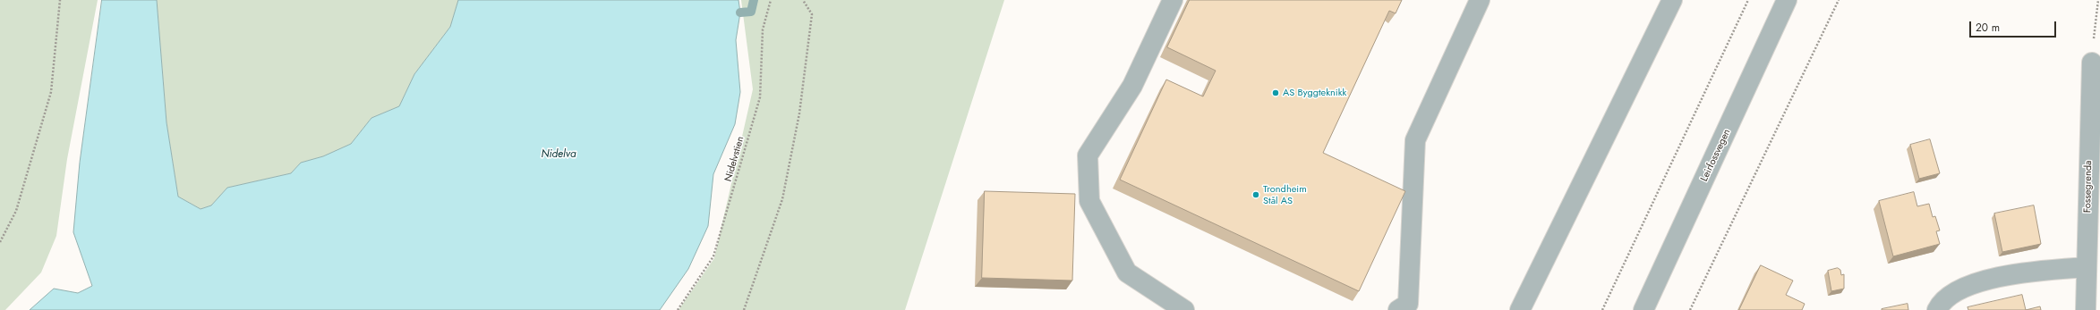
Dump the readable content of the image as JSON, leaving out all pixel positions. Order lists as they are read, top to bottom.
{
  "streets": {
    "street": ["Leirfossvegen", "Fossegrenda"],
    "path": ["Nidelvstien"]
  },
  "water": ["Nidelva"],
  "places": ["AS Byggteknikk", "Trondheim Stål AS"],
  "scale_bar": "20 m"
}
